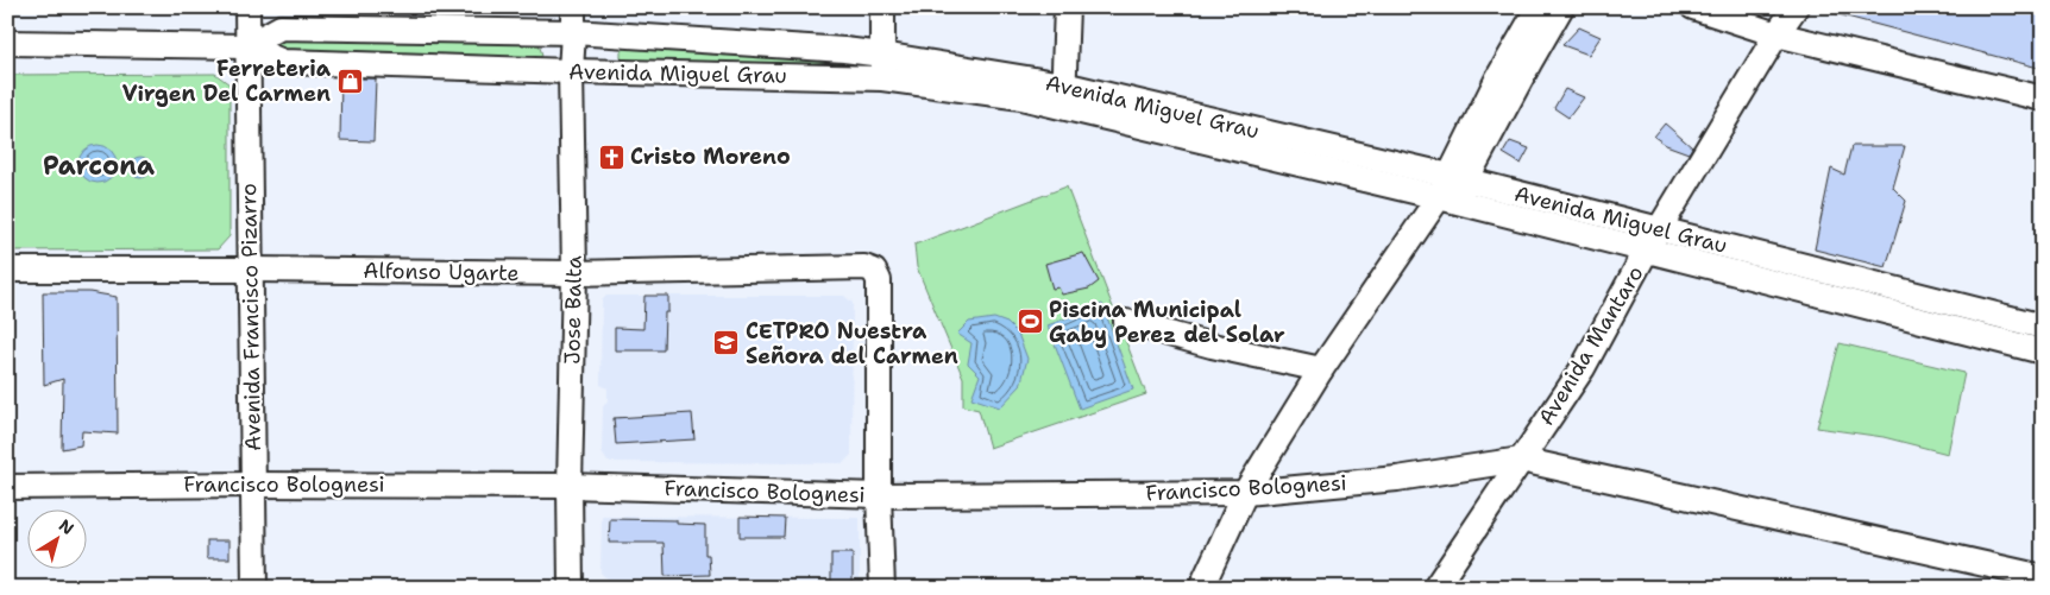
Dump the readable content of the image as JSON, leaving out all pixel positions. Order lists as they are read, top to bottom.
{
  "streets": {
    "street": [
      "Avenida Miguel Grau",
      "Alfonso Ugarte",
      "Jose Balta",
      "Avenida Francisco Pizarro",
      "Avenida Mantaro",
      "Francisco Bolognesi"
    ]
  },
  "crossings": [
    ["Avenida Miguel Grau", "Jose Balta"],
    ["Avenida Miguel Grau", "Avenida Francisco Pizarro"],
    ["Avenida Miguel Grau", "Avenida Mantaro"],
    ["Alfonso Ugarte", "Jose Balta"],
    ["Alfonso Ugarte", "Avenida Francisco Pizarro"],
    ["Alfonso Ugarte", "Francisco Bolognesi"],
    ["Jose Balta", "Francisco Bolognesi"],
    ["Avenida Francisco Pizarro", "Francisco Bolognesi"],
    ["Avenida Mantaro", "Francisco Bolognesi"]
  ],
  "districts": ["Parcona"],
  "places": {
    "shop": ["Ferreteria Virgen Del Carmen"],
    "church": ["Cristo Moreno"],
    "sports": ["Piscina Municipal Gaby Perez del Solar"],
    "school or university": ["CETPRO Nuestra Señora del Carmen"]
  },
  "north": "top right"
}
